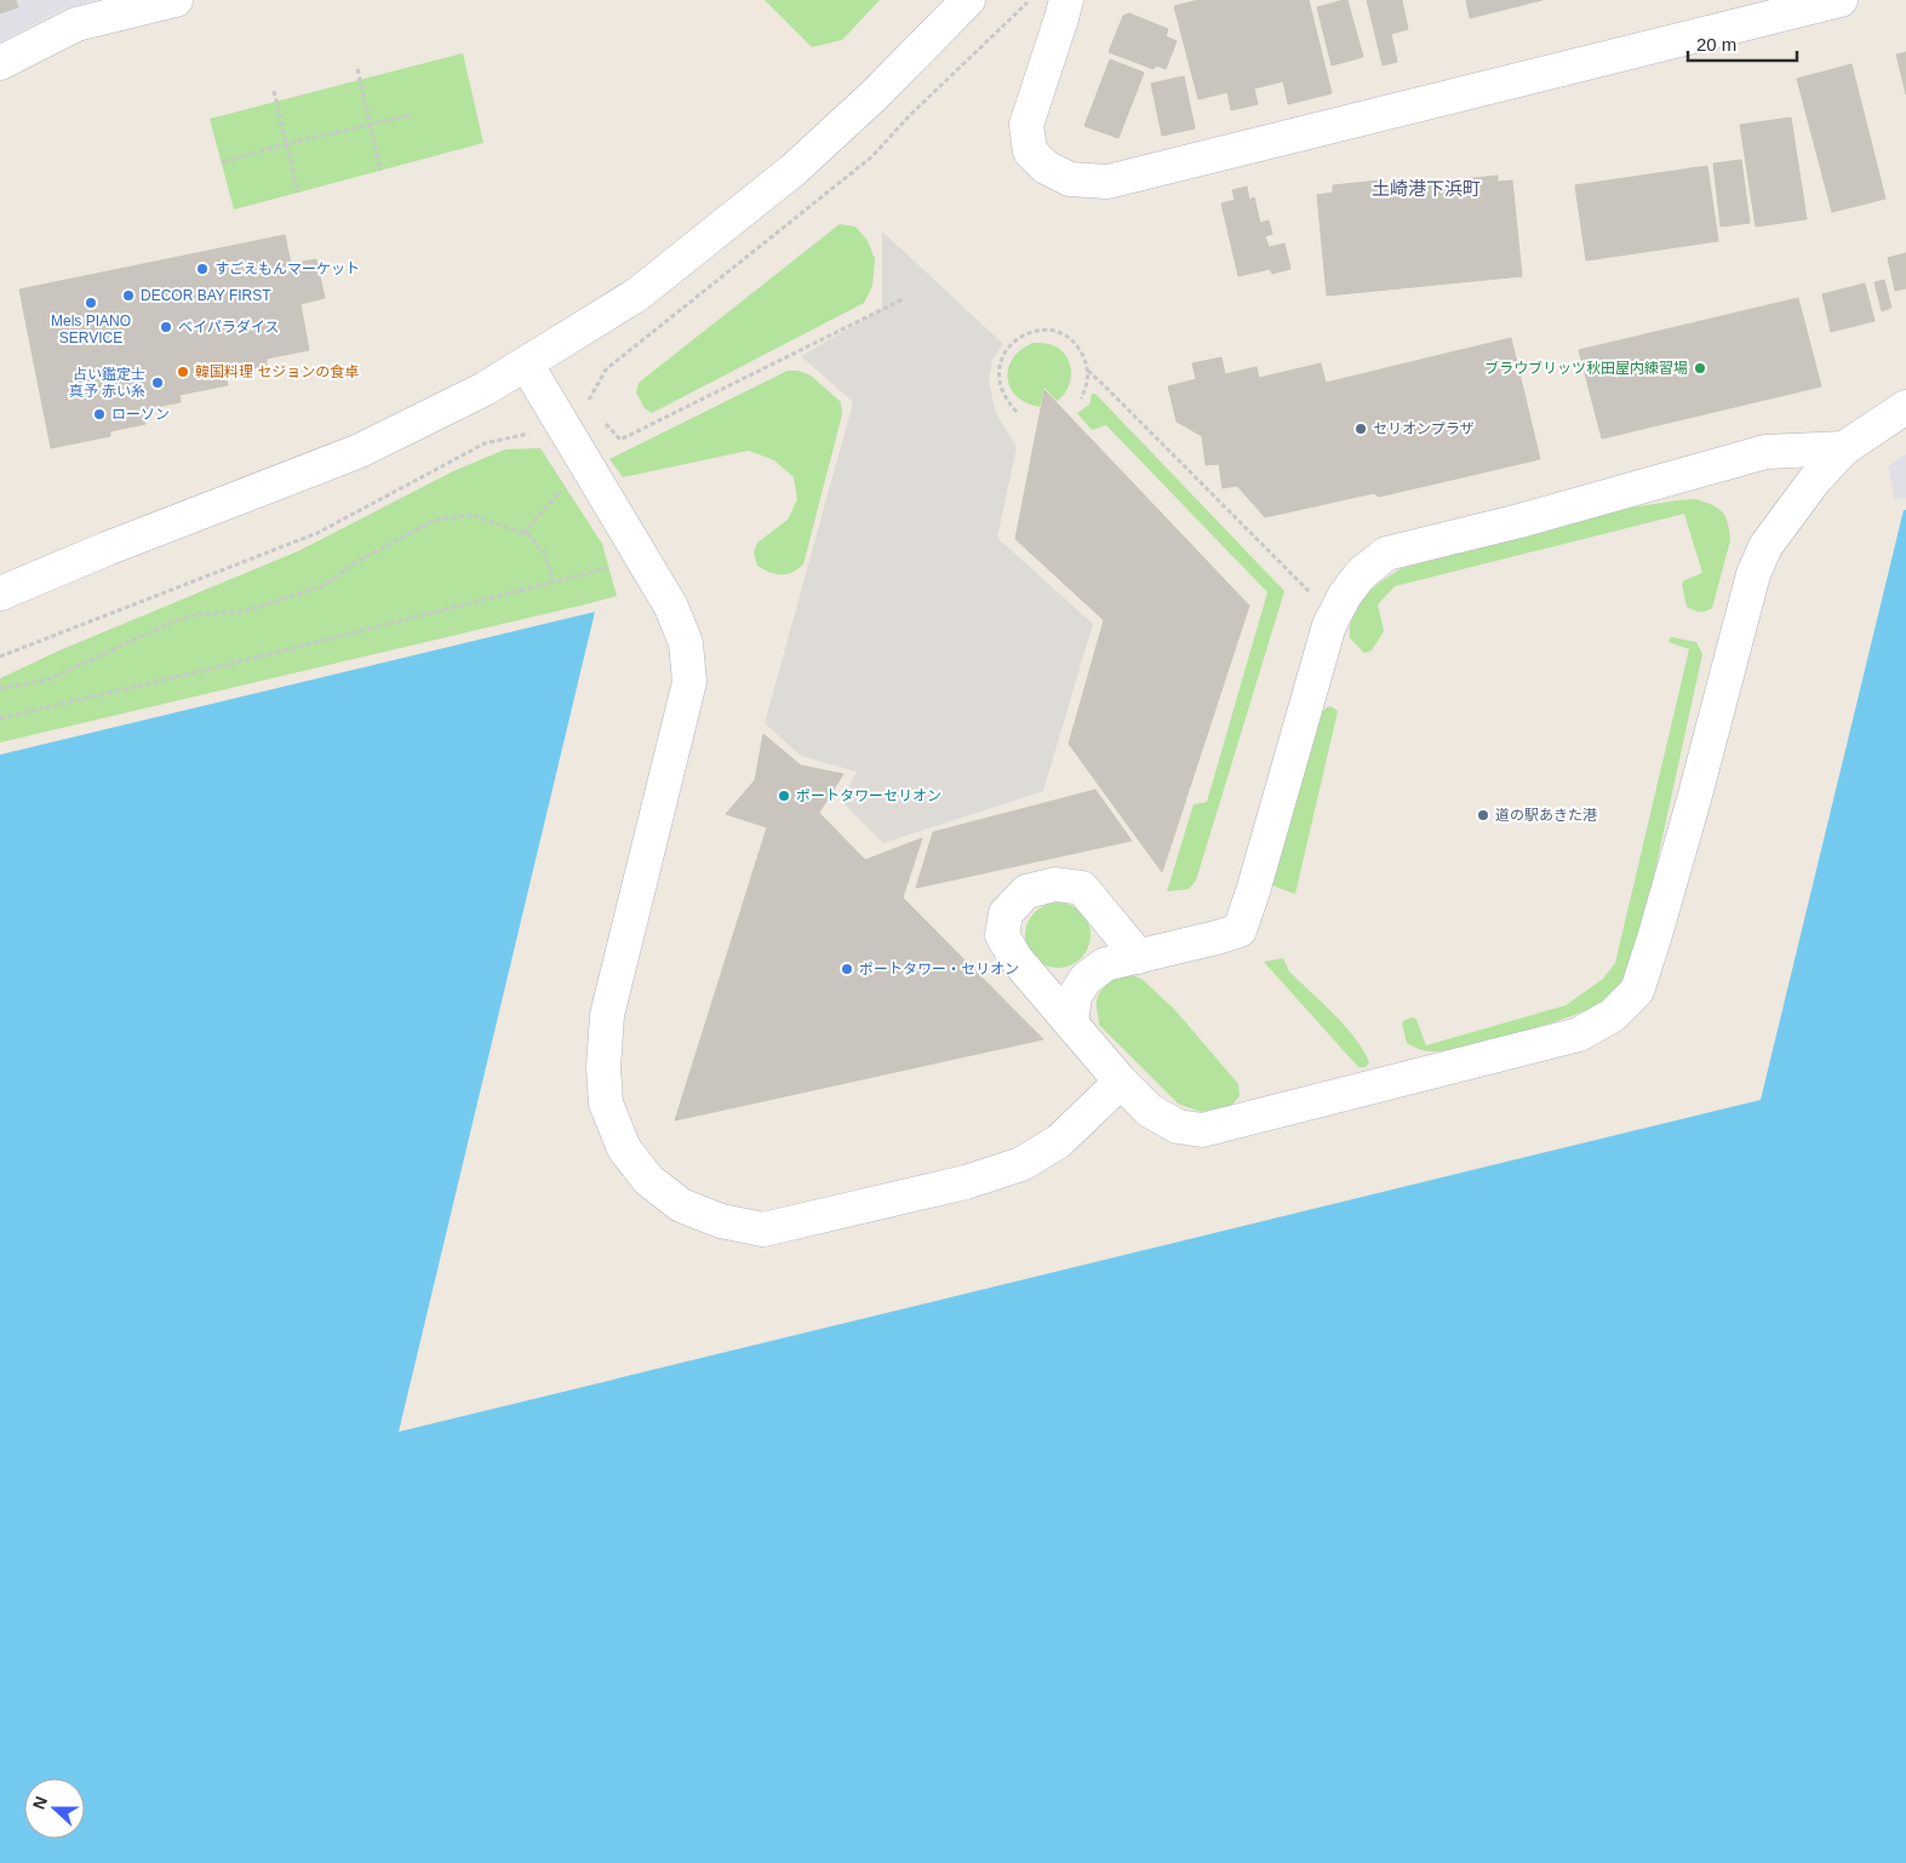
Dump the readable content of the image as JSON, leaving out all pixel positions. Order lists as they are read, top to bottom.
{
  "districts": ["土崎港下浜町"],
  "places": [
    "すごえもんマーケット",
    "DECOR BAY FIRST",
    "Mels PIANO SERVICE",
    "ベイパラダイス",
    "ブラウブリッツ秋田屋内練習場",
    "韓国料理 セジョンの食卓",
    "占い鑑定士 真予 赤い糸",
    "ローソン",
    "セリオンプラザ",
    "ポートタワーセリオン",
    "道の駅あきた港",
    "ポートタワー・セリオン"
  ],
  "scale_bar": "20 m",
  "north": "left"
}
